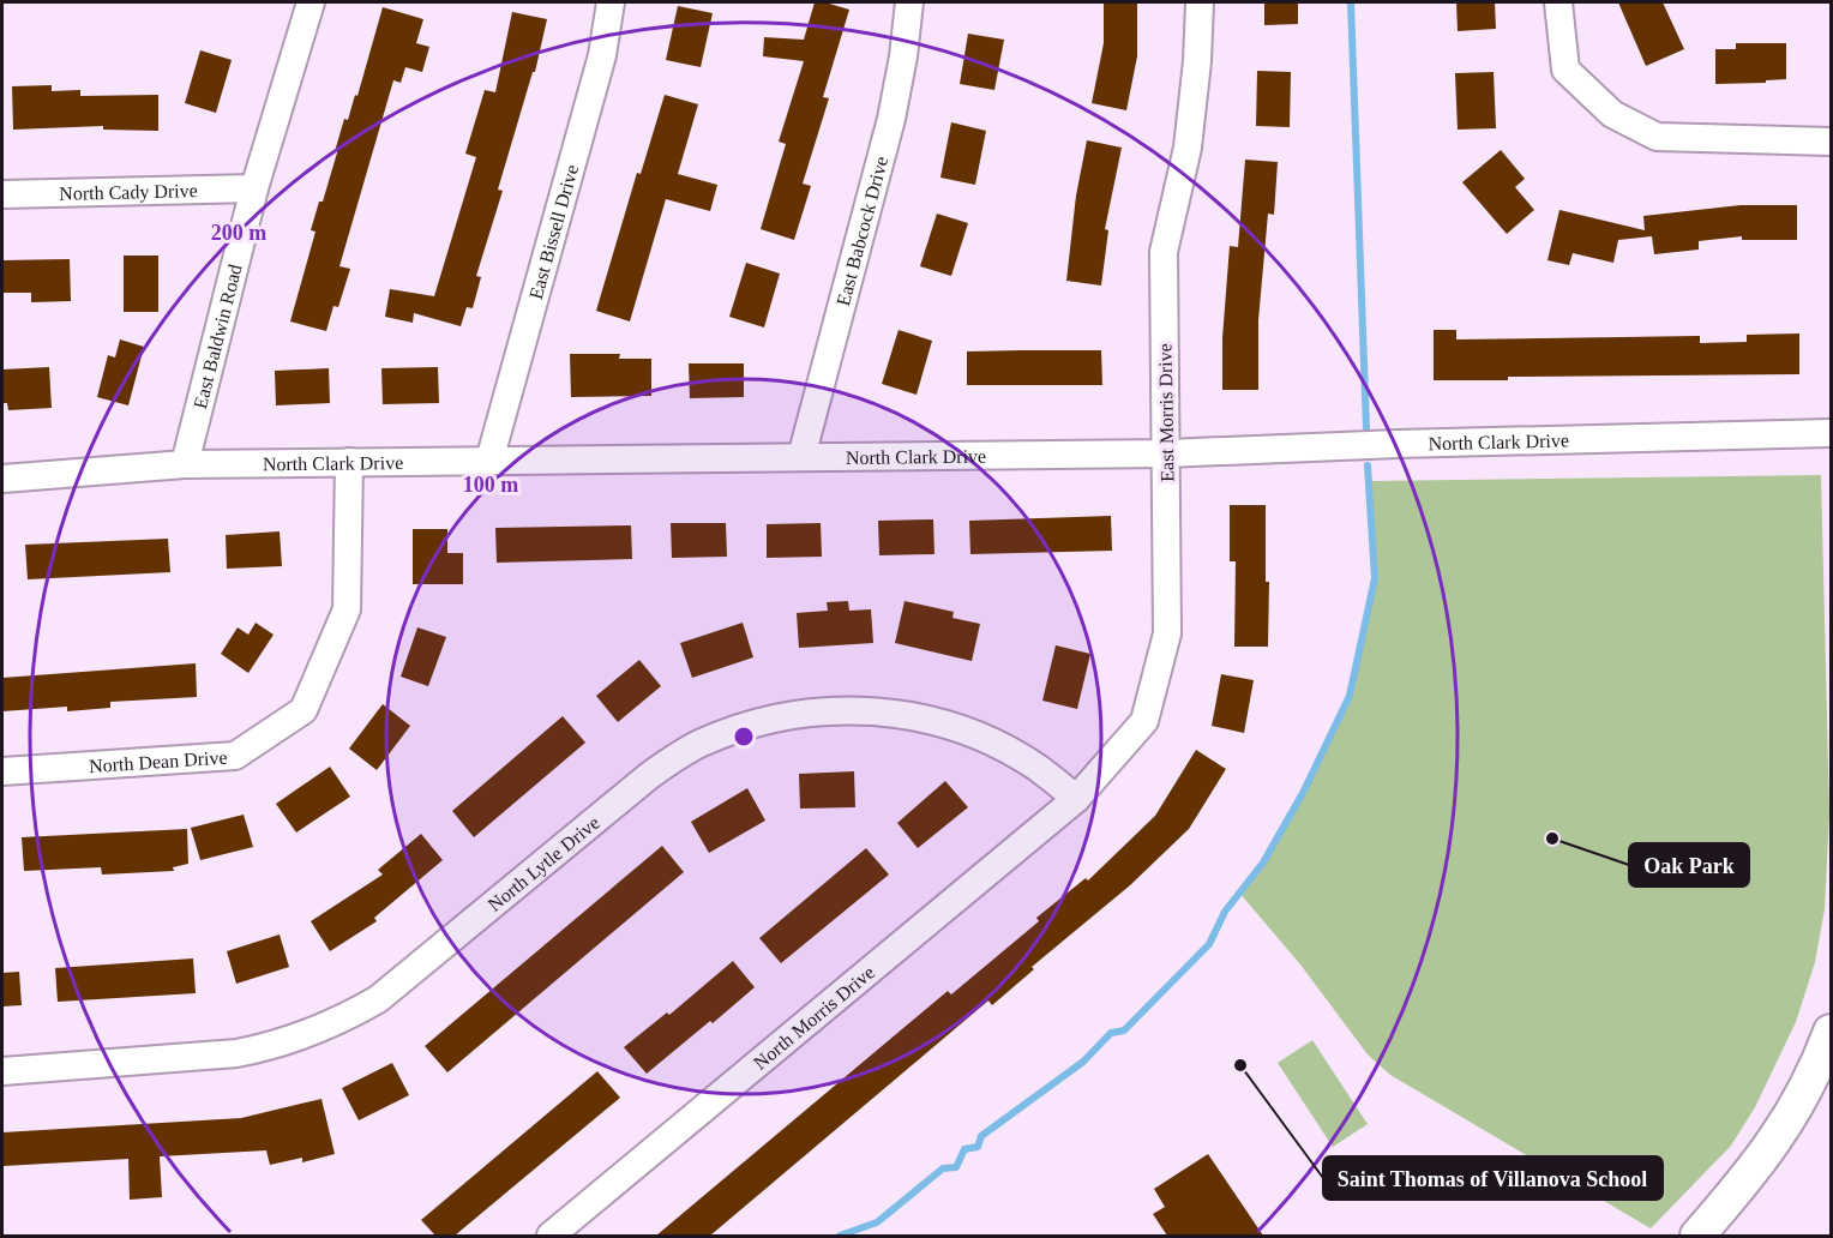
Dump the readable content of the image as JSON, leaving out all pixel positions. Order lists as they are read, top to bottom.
{
  "streets": {
    "street": [
      "North Cady Drive",
      "East Babcock Drive",
      "East Bissell Drive",
      "East Baldwin Road",
      "East Morris Drive",
      "North Clark Drive",
      "North Dean Drive",
      "North Lytle Drive",
      "North Morris Drive"
    ]
  },
  "crossings": [
    ["North Cady Drive", "East Baldwin Road"],
    ["East Babcock Drive", "North Clark Drive"],
    ["East Bissell Drive", "North Clark Drive"],
    ["East Baldwin Road", "North Clark Drive"],
    ["East Morris Drive", "North Clark Drive"],
    ["East Morris Drive", "North Lytle Drive"],
    ["East Morris Drive", "North Morris Drive"],
    ["North Clark Drive", "North Dean Drive"],
    ["North Lytle Drive", "North Morris Drive"]
  ],
  "places": ["Oak Park", "Saint Thomas of Villanova School"],
  "rings": ["200 m", "100 m"]
}
